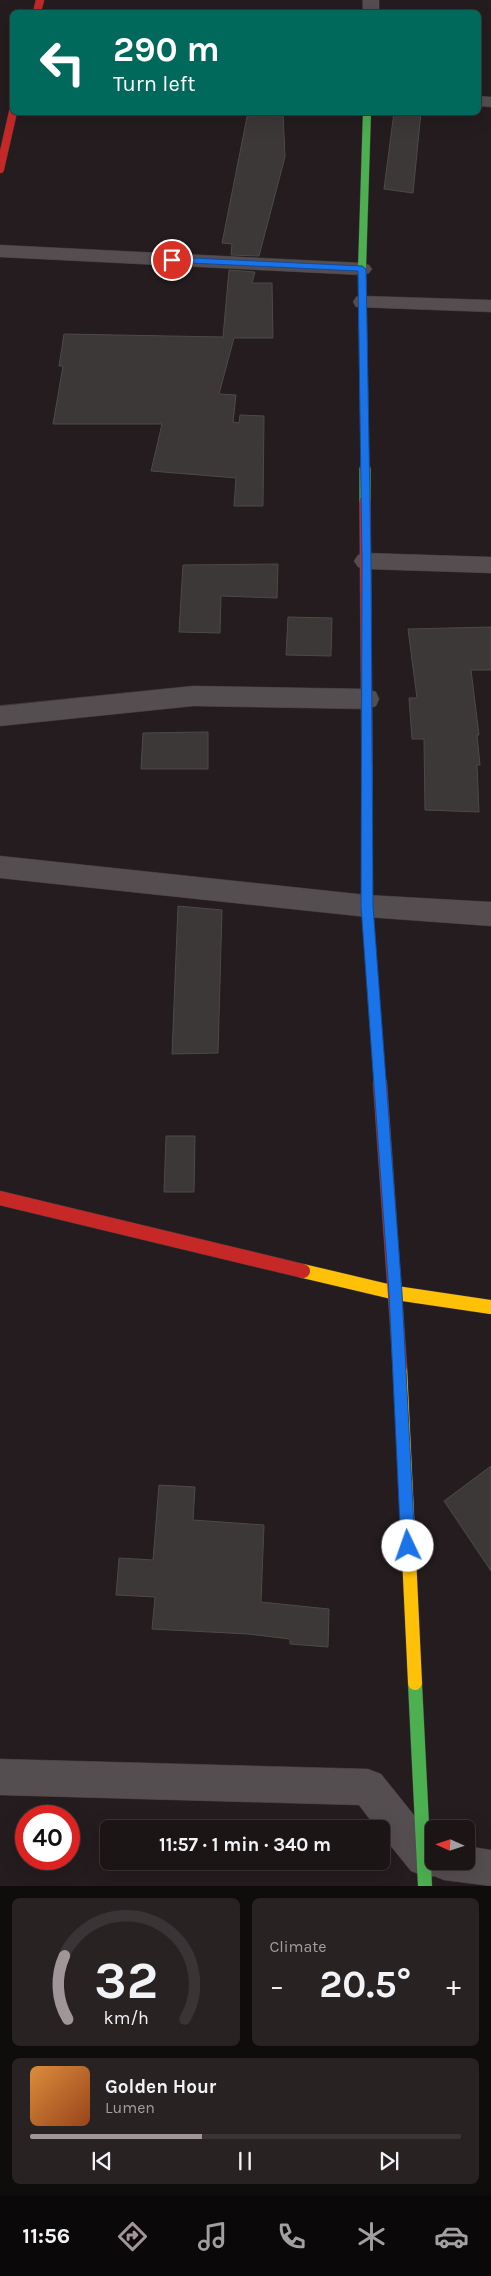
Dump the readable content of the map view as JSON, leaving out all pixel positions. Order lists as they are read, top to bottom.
{
  "north": "left",
  "page": {
    "turn": ["290 m", "Turn left"],
    "limit": "40",
    "trip": "11:57 · 1 min · 340 m",
    "tile": "Climate",
    "heat": ["−", "20.5°", "+"],
    "song": ["Golden Hour", "Lumen"],
    "tabs": "11:56",
    "gauge": ["32", "km/h"]
  }
}
